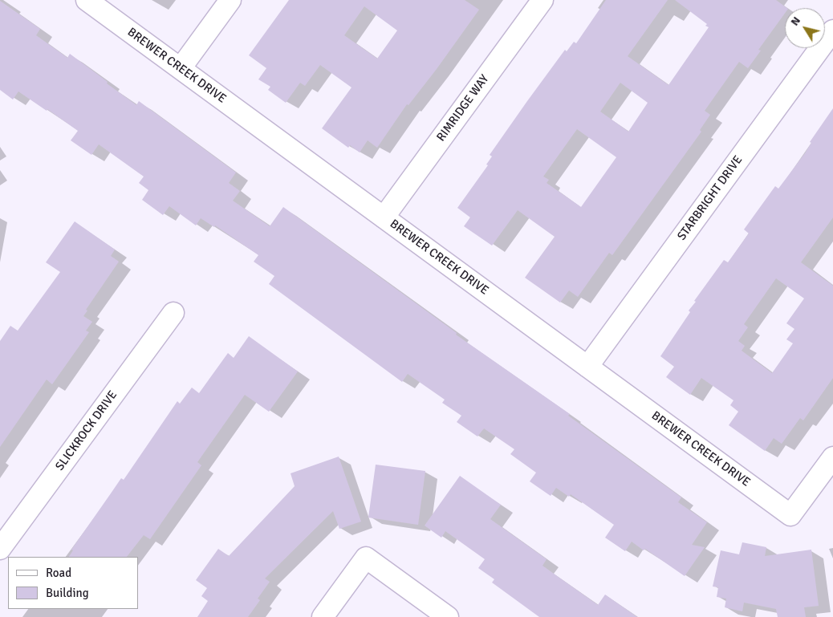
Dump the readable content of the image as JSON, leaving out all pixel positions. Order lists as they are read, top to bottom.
{
  "streets": {
    "street": [
      "BREWER CREEK DRIVE",
      "RIMRIDGE WAY",
      "STARBRIGHT DRIVE",
      "SLICKROCK DRIVE"
    ]
  },
  "crossings": [
    ["BREWER CREEK DRIVE", "RIMRIDGE WAY"],
    ["BREWER CREEK DRIVE", "STARBRIGHT DRIVE"]
  ],
  "legend": ["Road", "Building"],
  "north": "top left"
}
